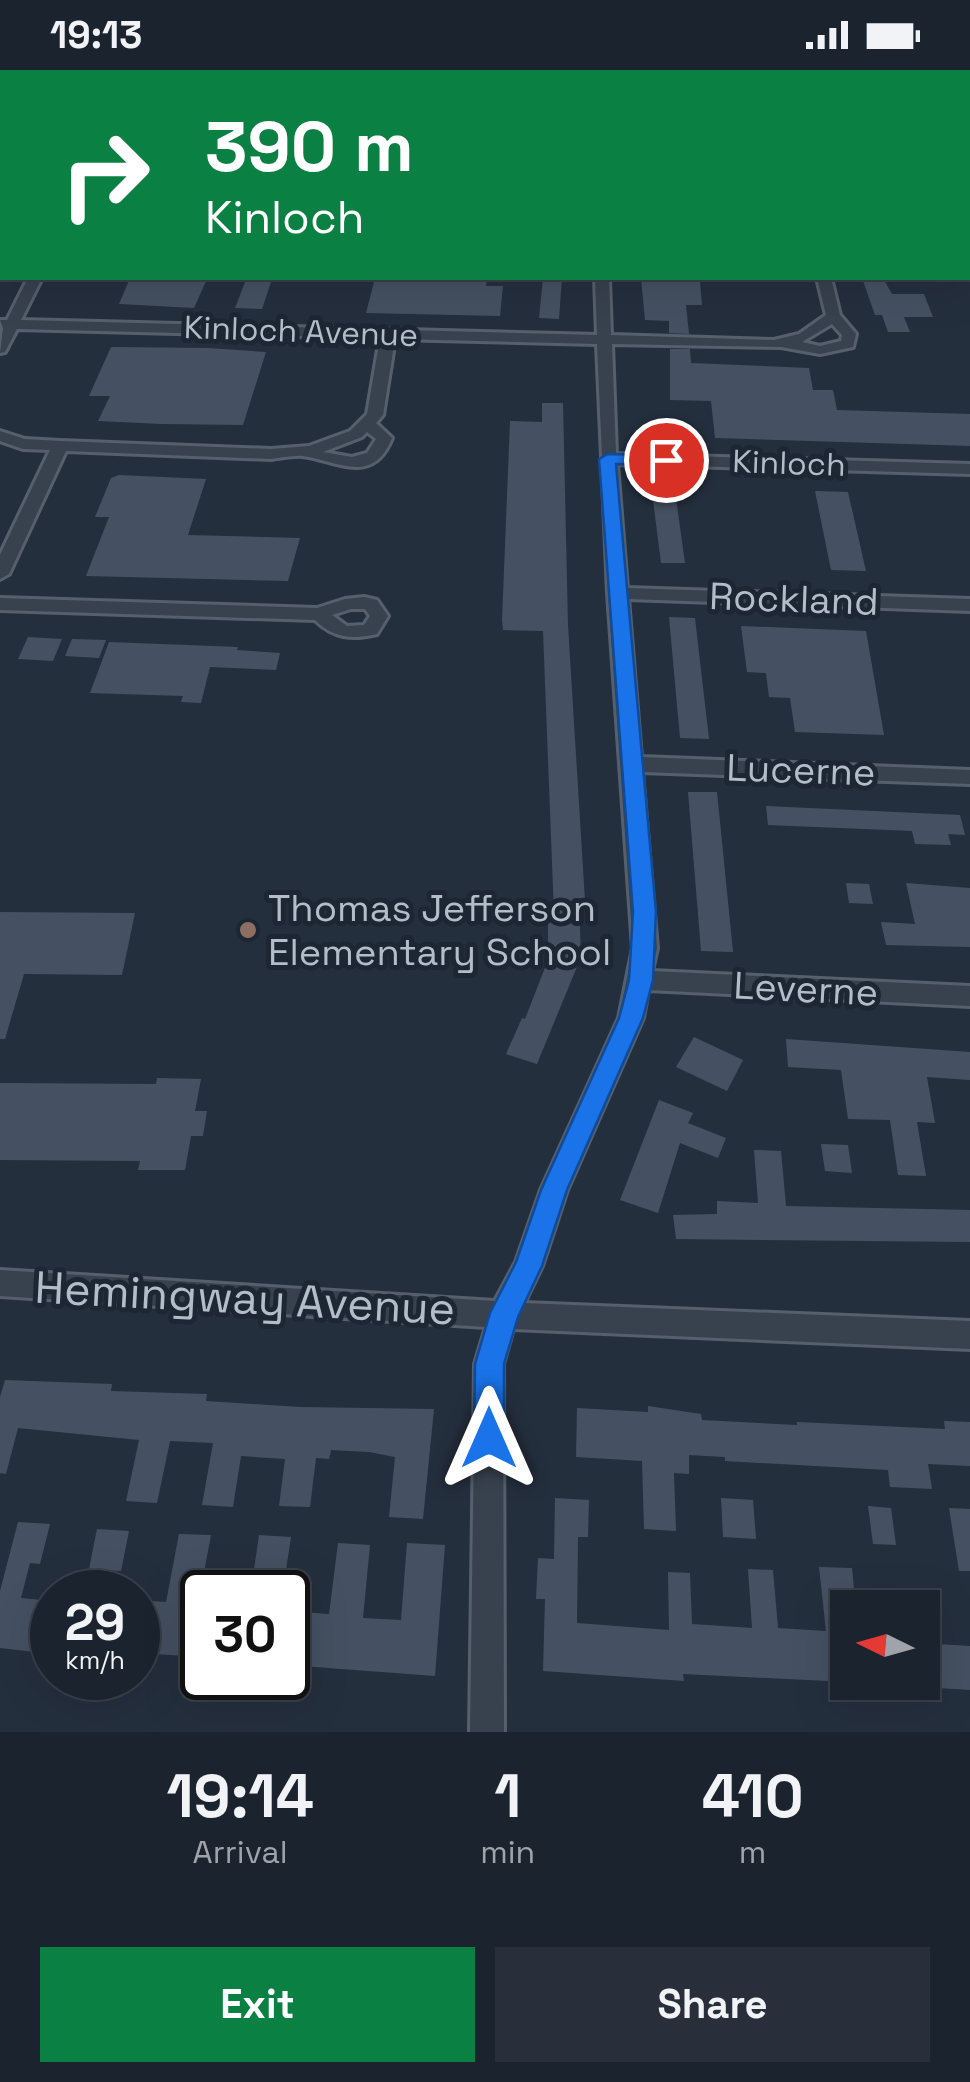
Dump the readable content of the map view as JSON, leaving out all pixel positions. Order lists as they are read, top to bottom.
{
  "streets": {
    "street": [
      "Kinloch Avenue",
      "Kinloch",
      "Rockland",
      "Lucerne",
      "Leverne",
      "Hemingway Avenue"
    ]
  },
  "places": ["Thomas Jefferson Elementary School"],
  "north": "left",
  "page": {
    "status": "19:13",
    "turn": ["390 m", "Kinloch"],
    "speed": "29 km/h",
    "limit": "30",
    "eta": [
      "19:14",
      "Arrival",
      "1",
      "min",
      "410",
      "m"
    ],
    "buttons": ["Exit", "Share"]
  }
}
